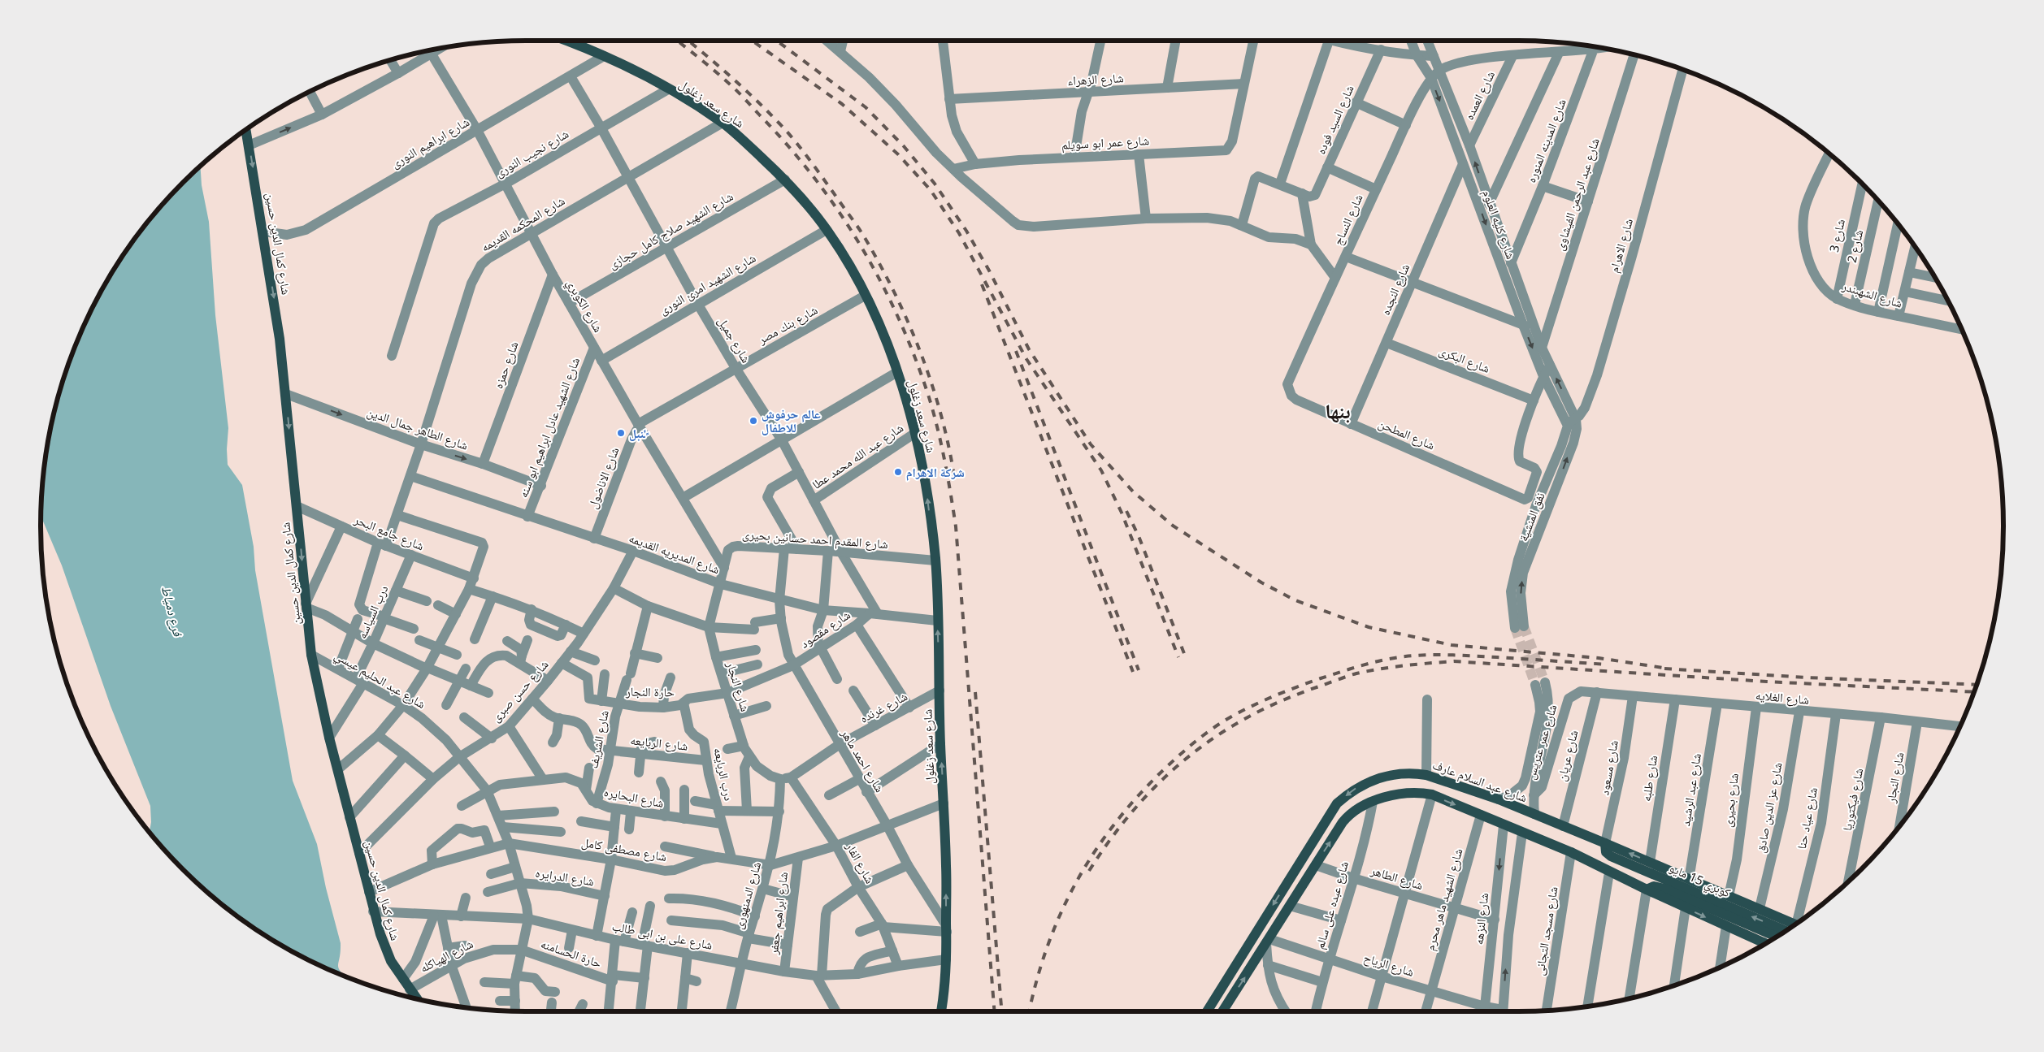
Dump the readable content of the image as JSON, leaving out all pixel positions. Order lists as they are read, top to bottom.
{
  "streets": {
    "main road": [
      "شارع سعد زغلول",
      "شارع كمال الدين حسين",
      "شارع عبد السلام عارف",
      "كوبري 15 مايو"
    ],
    "street": [
      "شارع الزهراء",
      "شارع العمده",
      "شارع السيد فوده",
      "شارع المدينه المنوره",
      "شارع ابراهيم النورى",
      "شارع عمر ابو سويلم",
      "شارع نجيب النورى",
      "شارع عبد الرحمن الفيشاوى",
      "شارع النساج",
      "شارع المحكمه القديمه",
      "شارع كليه العلوم",
      "شارع الشهيد صلاح كامل حجازى",
      "شارع 3",
      "شارع الاهرام",
      "شارع 2",
      "شارع الشهيد امرئ النورى",
      "شارع النجده",
      "شارع الشهبندر",
      "شارع الكوبري",
      "شارع بنك مصر",
      "شارع جميل",
      "شارع البكرى",
      "شارع حمزه",
      "شارع الشهيد عادل ابراهيم ابو سنه",
      "شارع الطاهر جمال الدين",
      "شارع المطحن",
      "شارع عبد الله محمد عطا",
      "شارع الاناضول",
      "نفق المنشية",
      "شارع جامع البحر",
      "شارع المقدم احمد حسانين بحيرى",
      "شارع المديريه القديمه",
      "درب السياسه",
      "شارع مقصود",
      "شارع عبد الحليم عيسي",
      "شارع النجار",
      "شارع حسن صبرى",
      "حارة النجار",
      "شارع الغلايه",
      "شارع غرنده",
      "شارع الشريف",
      "شارع عمر عتريس",
      "شارع الربايعه",
      "شارع عريان",
      "شارع احمد ماهر",
      "شارع مسعود",
      "درب الربايعه",
      "شارع طلبه",
      "شارع عبد الرشيد",
      "شارع البحايره",
      "شارع فيكتوريا",
      "شارع بحيرى",
      "شارع عز الدين صادق",
      "شارع عياد حنا",
      "شارع مصطفى كامل",
      "شارع الفار",
      "شارع الدرايره",
      "شارع الطاهر",
      "شارع الدمنهورى",
      "شارع الشهيد ماهر محرم",
      "شارع عبده على سالم",
      "شارع ابراهيم جعفر",
      "شارع النزهه",
      "شارع مسجد التجانى",
      "شارع على بن ابى طالب",
      "حارة الحسامنه",
      "شارع الهياكله",
      "شارع الرياح"
    ]
  },
  "crossings": [
    ["شارع الزهراء", "شارع عمر ابو سويلم"],
    ["شارع العمده", "شارع كليه العلوم"],
    ["شارع سعد زغلول", "شارع ابراهيم النورى"],
    ["شارع سعد زغلول", "شارع نجيب النورى"],
    ["شارع سعد زغلول", "شارع المحكمه القديمه"],
    ["شارع سعد زغلول", "شارع الشهيد صلاح كامل حجازى"],
    ["شارع سعد زغلول", "شارع الشهيد امرئ النورى"],
    ["شارع سعد زغلول", "شارع بنك مصر"],
    ["شارع سعد زغلول", "شارع عبد الله محمد عطا"],
    ["شارع سعد زغلول", "شارع المقدم احمد حسانين بحيرى"],
    ["شارع سعد زغلول", "شارع المديريه القديمه"],
    ["شارع سعد زغلول", "شارع غرنده"],
    ["شارع سعد زغلول", "شارع احمد ماهر"],
    ["شارع سعد زغلول", "شارع مصطفى كامل"],
    ["شارع سعد زغلول", "شارع على بن ابى طالب"],
    ["شارع المدينه المنوره", "شارع كليه العلوم"],
    ["شارع ابراهيم النورى", "شارع كمال الدين حسين"],
    ["شارع ابراهيم النورى", "شارع الكوبري"],
    ["شارع ابراهيم النورى", "شارع جميل"],
    ["شارع نجيب النورى", "شارع الكوبري"],
    ["شارع نجيب النورى", "شارع جميل"],
    ["شارع عبد الرحمن الفيشاوى", "شارع كليه العلوم"],
    ["شارع النساج", "شارع كليه العلوم"],
    ["شارع النساج", "شارع المطحن"],
    ["شارع المحكمه القديمه", "شارع الكوبري"],
    ["شارع المحكمه القديمه", "شارع جميل"],
    ["شارع المحكمه القديمه", "شارع الطاهر جمال الدين"],
    ["شارع المحكمه القديمه", "شارع جامع البحر"],
    ["شارع المحكمه القديمه", "شارع المديريه القديمه"],
    ["شارع المحكمه القديمه", "درب السياسه"],
    ["شارع كليه العلوم", "شارع الاهرام"],
    ["شارع كليه العلوم", "شارع النجده"],
    ["شارع كليه العلوم", "نفق المنشية"],
    ["شارع الشهيد صلاح كامل حجازى", "شارع الكوبري"],
    ["شارع الشهيد صلاح كامل حجازى", "شارع جميل"],
    ["شارع 3", "شارع الشهبندر"],
    ["شارع كمال الدين حسين", "شارع الطاهر جمال الدين"],
    ["شارع كمال الدين حسين", "شارع جامع البحر"],
    ["شارع كمال الدين حسين", "درب السياسه"],
    ["شارع كمال الدين حسين", "شارع عبد الحليم عيسي"],
    ["شارع كمال الدين حسين", "شارع حسن صبرى"],
    ["شارع كمال الدين حسين", "شارع مصطفى كامل"],
    ["شارع كمال الدين حسين", "شارع على بن ابى طالب"],
    ["شارع كمال الدين حسين", "شارع الهياكله"],
    ["شارع الاهرام", "نفق المنشية"],
    ["شارع 2", "شارع الشهبندر"],
    ["شارع الشهيد امرئ النورى", "شارع الكوبري"],
    ["شارع الشهيد امرئ النورى", "شارع جميل"],
    ["شارع النجده", "شارع البكرى"],
    ["شارع النجده", "شارع المطحن"],
    ["شارع الكوبري", "شارع بنك مصر"],
    ["شارع الكوبري", "شارع حمزه"],
    ["شارع الكوبري", "شارع الشهيد عادل ابراهيم ابو سنه"],
    ["شارع الكوبري", "شارع الاناضول"],
    ["شارع الكوبري", "شارع المقدم احمد حسانين بحيرى"],
    ["شارع بنك مصر", "شارع جميل"],
    ["شارع بنك مصر", "شارع الاناضول"],
    ["شارع جميل", "شارع عبد الله محمد عطا"],
    ["شارع جميل", "شارع المقدم احمد حسانين بحيرى"],
    ["شارع جميل", "شارع المديريه القديمه"],
    ["شارع جميل", "شارع مقصود"],
    ["شارع البكرى", "شارع المطحن"],
    ["شارع حمزه", "شارع الطاهر جمال الدين"],
    ["شارع الشهيد عادل ابراهيم ابو سنه", "شارع الطاهر جمال الدين"],
    ["شارع الشهيد عادل ابراهيم ابو سنه", "شارع المديريه القديمه"],
    ["شارع الاناضول", "شارع المديريه القديمه"],
    ["شارع جامع البحر", "درب السياسه"],
    ["شارع المقدم احمد حسانين بحيرى", "شارع المديريه القديمه"],
    ["شارع المقدم احمد حسانين بحيرى", "شارع النجار"],
    ["شارع المقدم احمد حسانين بحيرى", "شارع احمد ماهر"],
    ["شارع المديريه القديمه", "شارع مقصود"],
    ["شارع المديريه القديمه", "شارع النجار"],
    ["شارع المديريه القديمه", "شارع حسن صبرى"],
    ["شارع المديريه القديمه", "شارع احمد ماهر"],
    ["درب السياسه", "شارع عبد الحليم عيسي"],
    ["شارع مقصود", "شارع النجار"],
    ["شارع مقصود", "حارة النجار"],
    ["شارع مقصود", "شارع احمد ماهر"],
    ["شارع عبد الحليم عيسي", "شارع حسن صبرى"],
    ["شارع عبد الحليم عيسي", "شارع البحايره"],
    ["شارع عبد الحليم عيسي", "شارع مصطفى كامل"],
    ["شارع عبد الحليم عيسي", "شارع الدرايره"],
    ["شارع عبد الحليم عيسي", "شارع على بن ابى طالب"],
    ["شارع عبد الحليم عيسي", "حارة الحسامنه"],
    ["شارع عبد الحليم عيسي", "شارع الهياكله"],
    ["شارع النجار", "حارة النجار"],
    ["شارع النجار", "شارع الغلايه"],
    ["شارع النجار", "شارع الدمنهورى"],
    ["شارع حسن صبرى", "شارع الربايعه"],
    ["حارة النجار", "شارع الشريف"],
    ["حارة النجار", "درب الربايعه"],
    ["شارع الغلايه", "شارع عمر عتريس"],
    ["شارع الغلايه", "شارع عريان"],
    ["شارع الغلايه", "شارع مسعود"],
    ["شارع الغلايه", "شارع طلبه"],
    ["شارع الغلايه", "شارع عبد الرشيد"],
    ["شارع الغلايه", "شارع فيكتوريا"],
    ["شارع الغلايه", "شارع بحيرى"],
    ["شارع الغلايه", "شارع عز الدين صادق"],
    ["شارع الغلايه", "شارع عياد حنا"],
    ["شارع غرنده", "شارع احمد ماهر"],
    ["شارع غرنده", "شارع الفار"],
    ["شارع الشريف", "شارع الربايعه"],
    ["شارع الشريف", "شارع البحايره"],
    ["شارع عمر عتريس", "شارع عريان"],
    ["شارع الربايعه", "درب الربايعه"],
    ["شارع عريان", "شارع عبد السلام عارف"],
    ["شارع احمد ماهر", "شارع مصطفى كامل"],
    ["شارع مسعود", "شارع عبد السلام عارف"],
    ["شارع مسعود", "كوبري 15 مايو"],
    ["درب الربايعه", "شارع البحايره"],
    ["درب الربايعه", "شارع مصطفى كامل"],
    ["شارع طلبه", "شارع عبد السلام عارف"],
    ["شارع عبد السلام عارف", "شارع عبد الرشيد"],
    ["شارع عبد السلام عارف", "شارع بحيرى"],
    ["شارع عبد السلام عارف", "شارع عز الدين صادق"],
    ["شارع عبد السلام عارف", "كوبري 15 مايو"],
    ["شارع عبد الرشيد", "كوبري 15 مايو"],
    ["شارع مصطفى كامل", "شارع الفار"],
    ["شارع مصطفى كامل", "شارع الدمنهورى"],
    ["شارع مصطفى كامل", "شارع ابراهيم جعفر"],
    ["شارع الفار", "شارع على بن ابى طالب"],
    ["شارع الطاهر", "شارع الشهيد ماهر محرم"],
    ["شارع الطاهر", "شارع عبده على سالم"],
    ["شارع الطاهر", "شارع النزهه"],
    ["شارع الدمنهورى", "شارع على بن ابى طالب"],
    ["شارع الشهيد ماهر محرم", "شارع الرياح"],
    ["شارع عبده على سالم", "شارع الرياح"],
    ["شارع ابراهيم جعفر", "شارع على بن ابى طالب"],
    ["شارع النزهه", "شارع الرياح"],
    ["حارة الحسامنه", "شارع الهياكله"]
  ],
  "one_way": ["شارع كمال الدين حسين", "شارع الطاهر جمال الدين"],
  "districts": ["بنها"],
  "water": ["فرع دمياط"],
  "places": ["عالم حرفوش للاطفال", "لنبل ً", "شركة الاهرام"]
}
